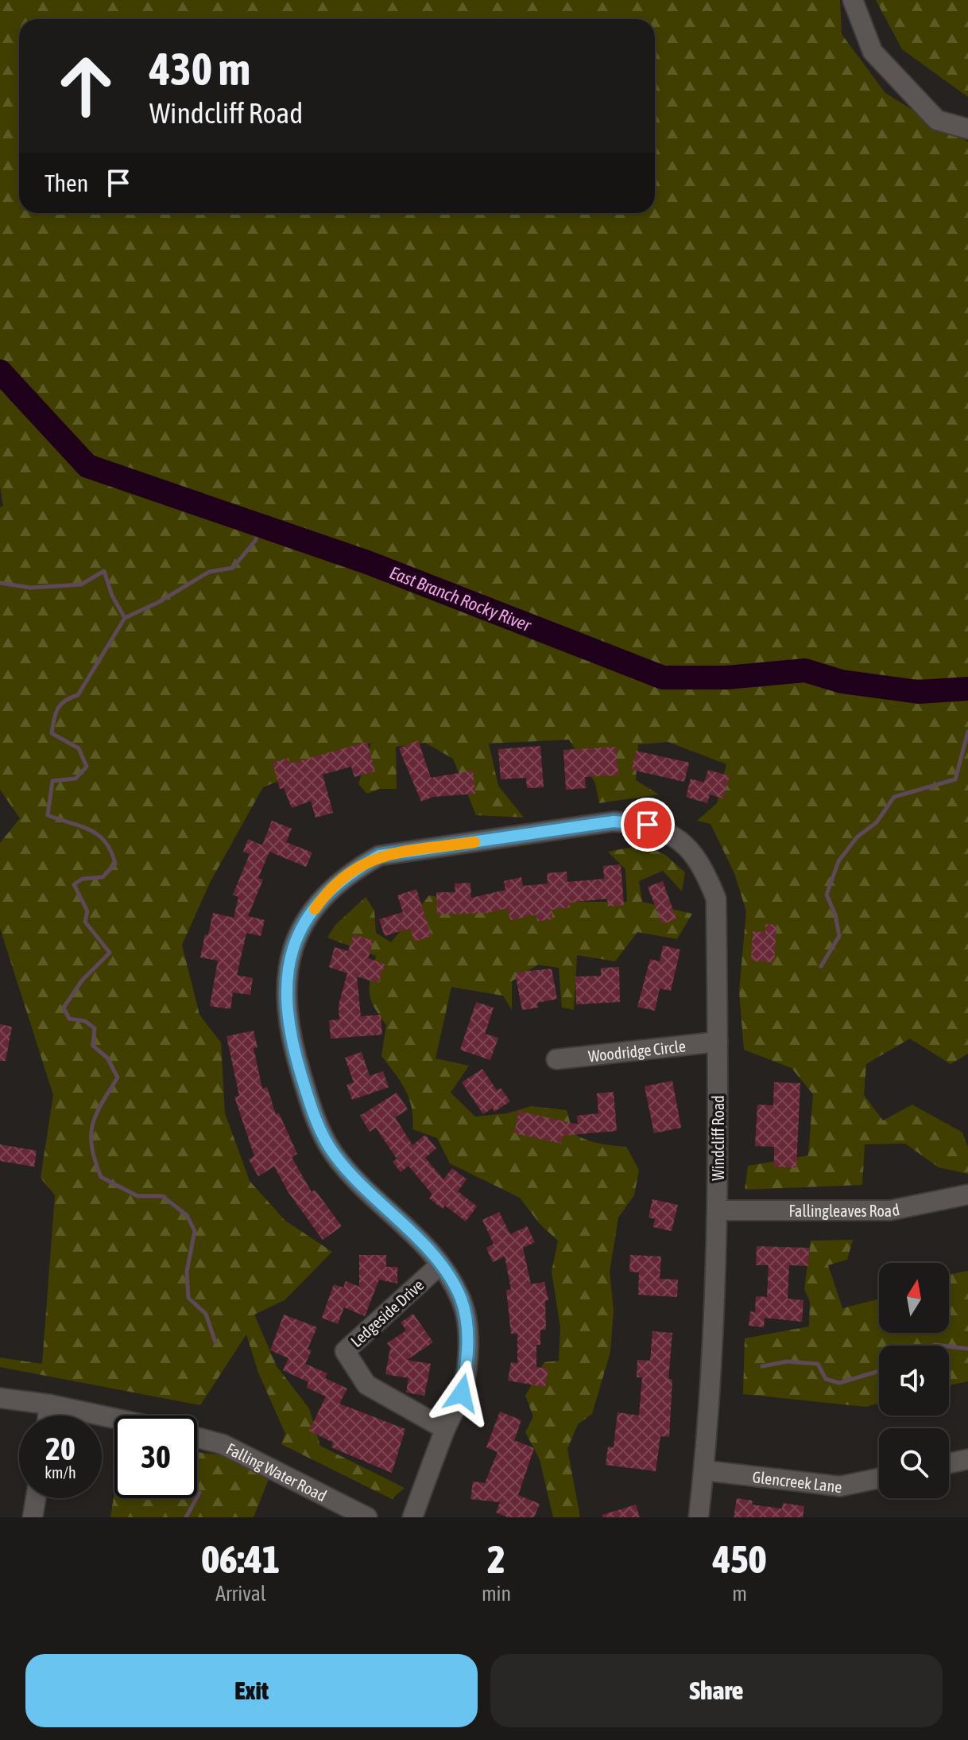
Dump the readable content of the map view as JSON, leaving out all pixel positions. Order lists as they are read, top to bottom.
{
  "streets": {
    "street": [
      "Woodridge Circle",
      "Windcliff Road",
      "Fallingleaves Road",
      "Ledgeside Drive",
      "Falling Water Road",
      "Glencreek Lane"
    ]
  },
  "crossings": [
    ["Woodridge Circle", "Windcliff Road"],
    ["Windcliff Road", "Fallingleaves Road"],
    ["Windcliff Road", "Ledgeside Drive"],
    ["Windcliff Road", "Glencreek Lane"]
  ],
  "water": ["East Branch Rocky River"],
  "north": "top",
  "page": {
    "turn": ["430 m", "Windcliff Road"],
    "then": "Then",
    "speed": "20 km/h",
    "limit": "30",
    "eta": [
      "06:41",
      "Arrival",
      "2",
      "min",
      "450",
      "m"
    ],
    "buttons": ["Exit", "Share"]
  }
}
